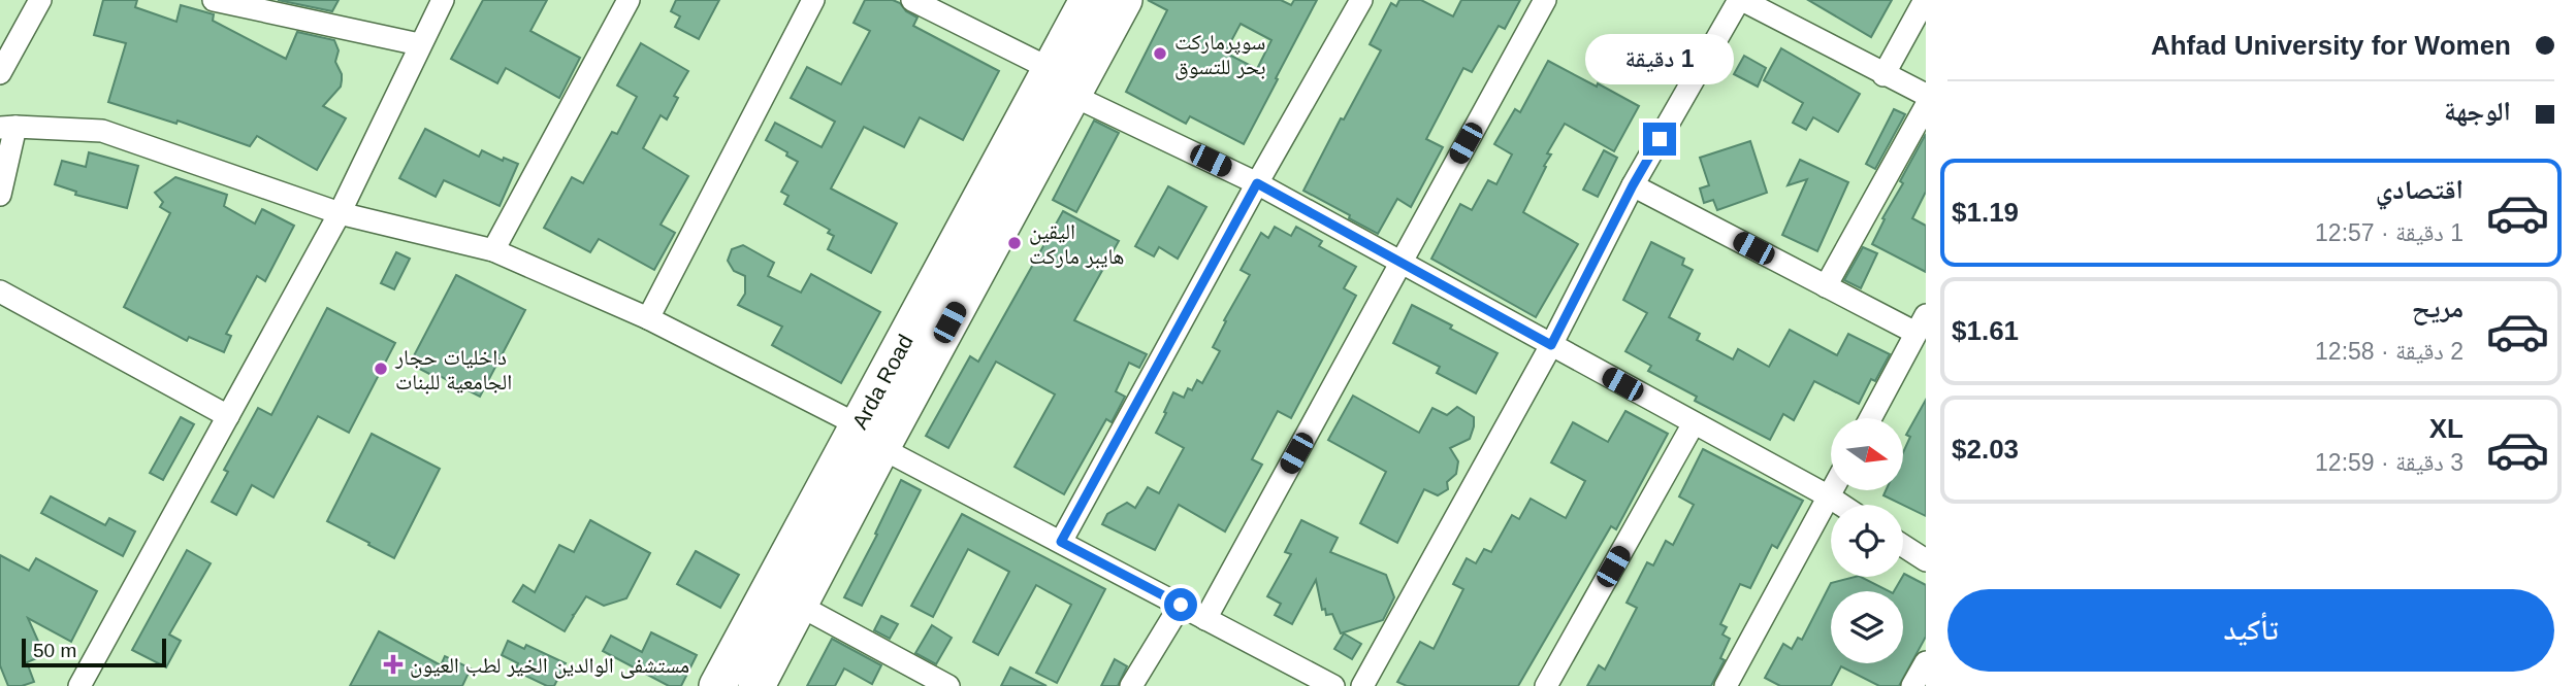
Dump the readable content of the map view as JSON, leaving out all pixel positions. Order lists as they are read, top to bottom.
{
  "streets": {
    "main road": ["Arda Road"]
  },
  "places": {
    "other": ["سوپرمارکت بحر للتسوق", "اليقين هايبر ماركت", "داخليات حجار الجامعية للبنات"],
    "health": ["مستشفى الوالدين الخير لطب العيون"]
  },
  "scale_bar": "50 m",
  "north": "right",
  "page": {
    "banner": ["Ahfad University for Women", "الوجهة"],
    "bubble": "1 دقيقة",
    "list": [
      {
        "name": "اقتصادي",
        "note": "1 دقيقة · 12:57",
        "value": "$1.19"
      },
      {
        "name": "مريح",
        "note": "2 دقيقة · 12:58",
        "value": "$1.61"
      },
      {
        "name": "XL",
        "note": "3 دقيقة · 12:59",
        "value": "$2.03"
      }
    ],
    "buttons": "تأكيد",
    "scale": "50 m"
  }
}
